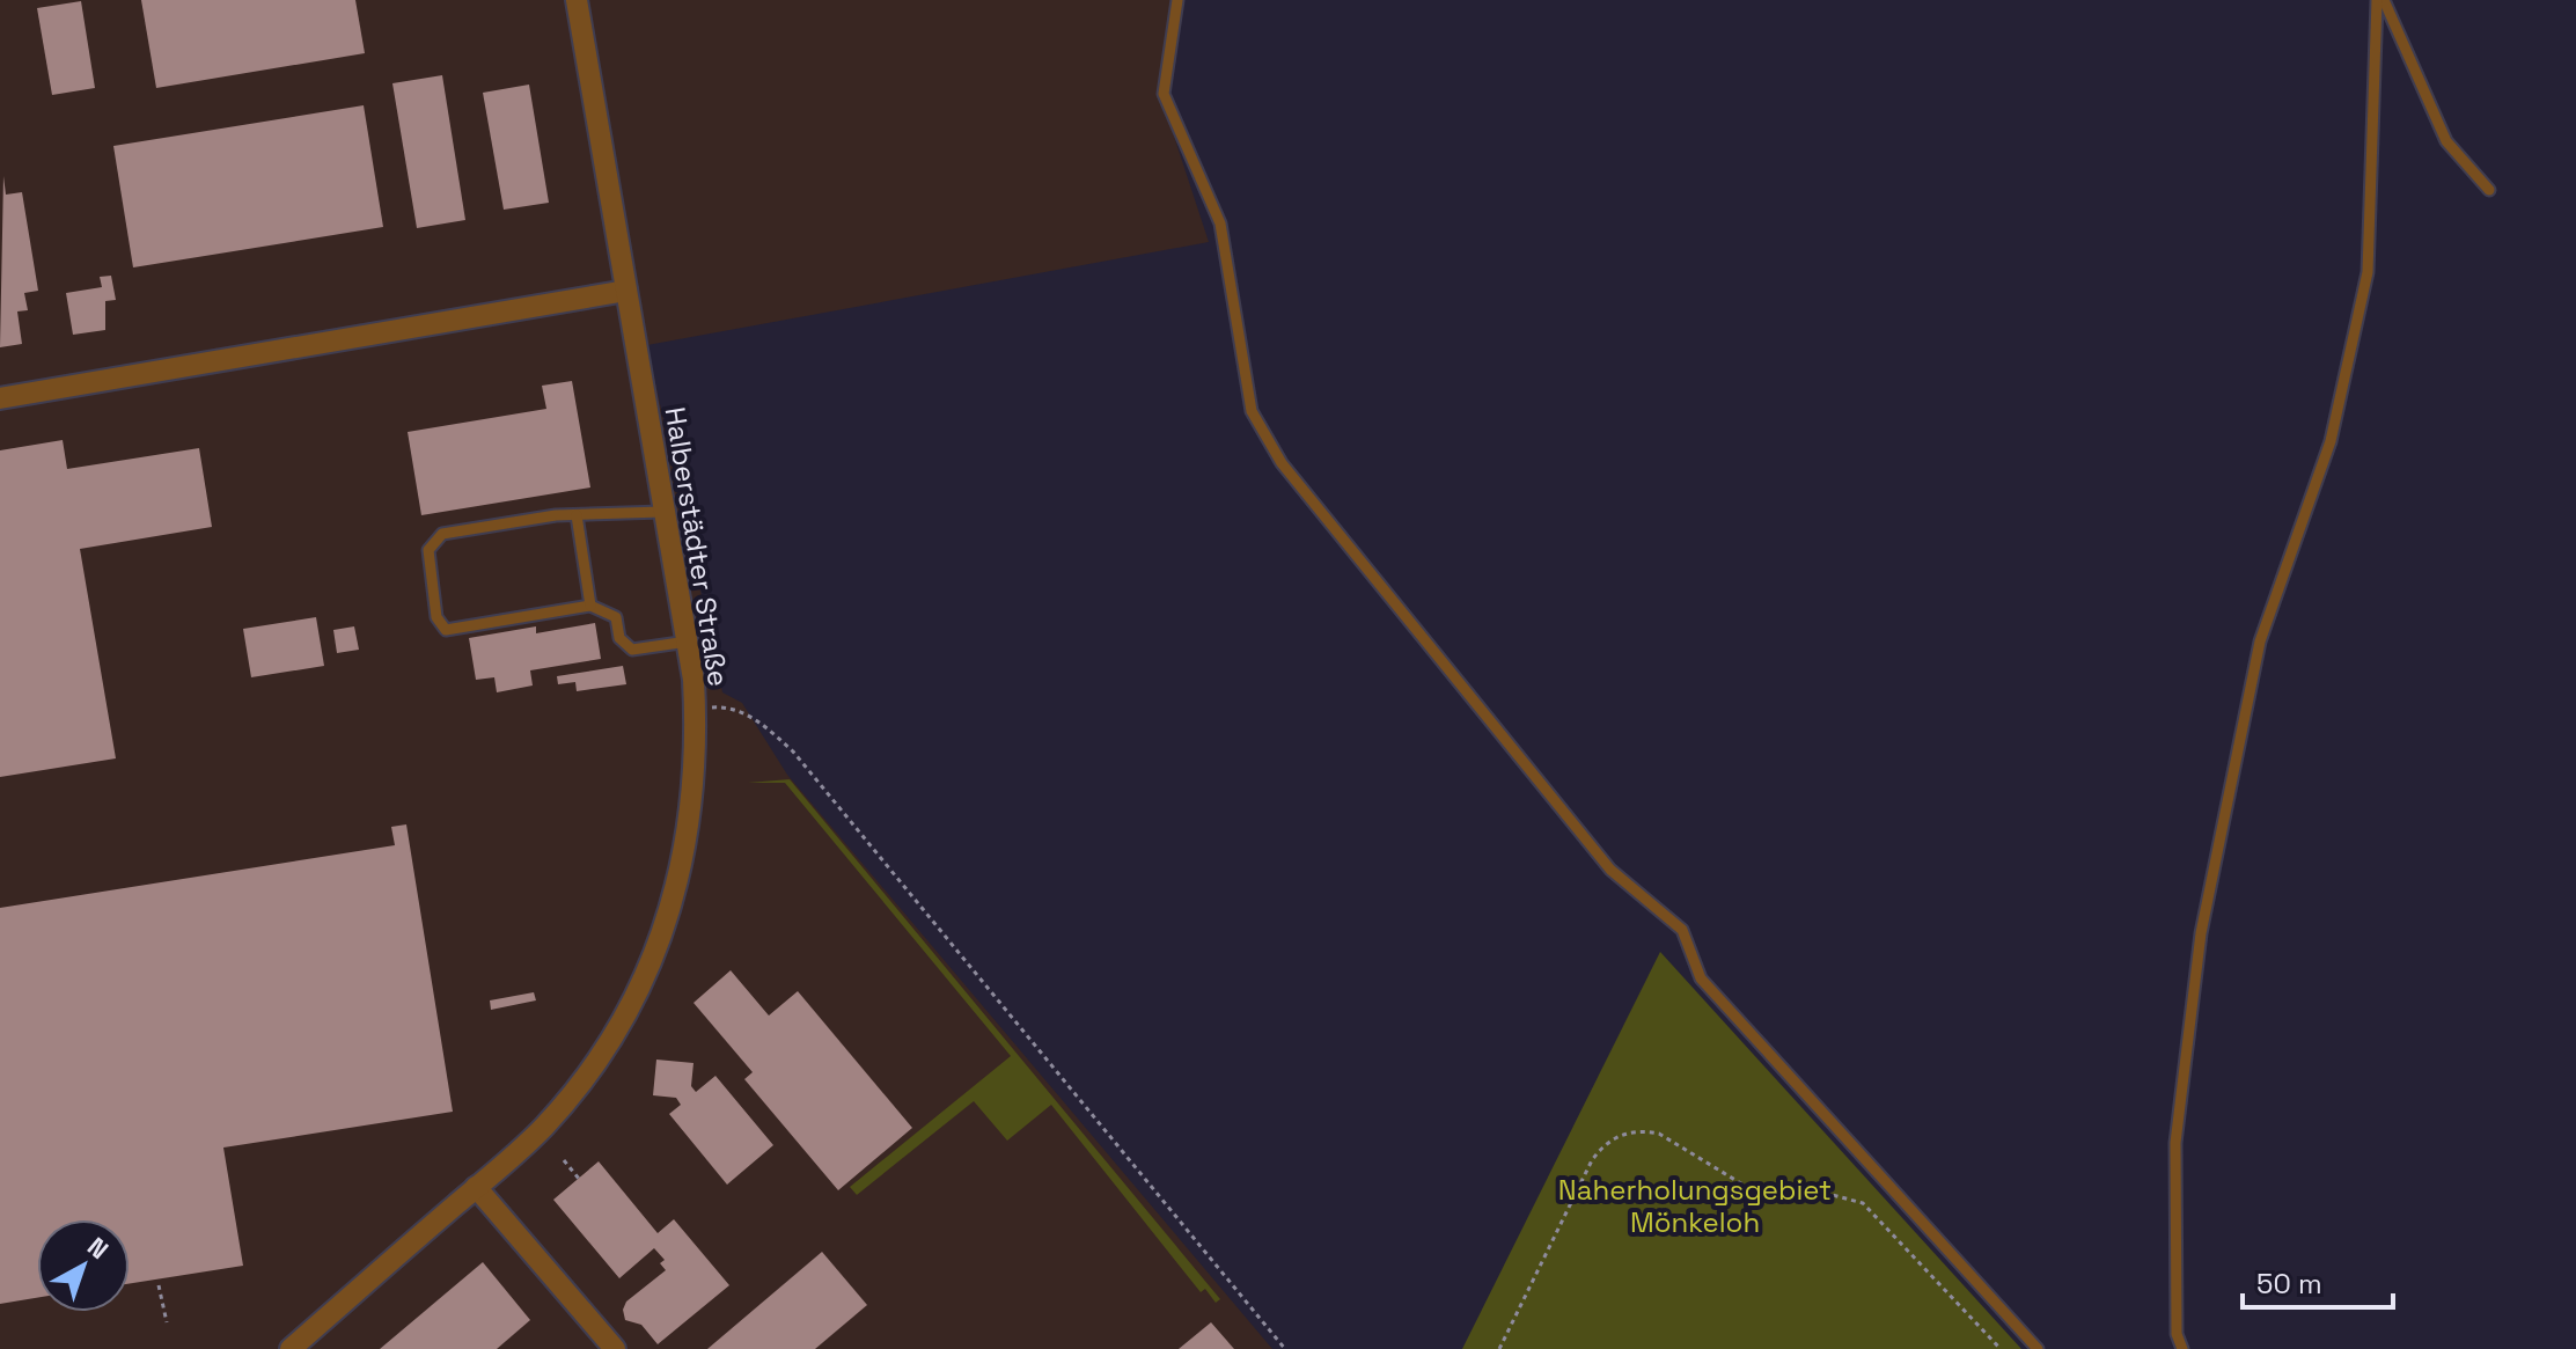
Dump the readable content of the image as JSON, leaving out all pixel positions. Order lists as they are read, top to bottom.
{
  "streets": {
    "street": ["Halberstädter Straße"]
  },
  "parks": ["Naherholungsgebiet Mönkeloh"],
  "scale_bar": "50 m",
  "north": "top right"
}
